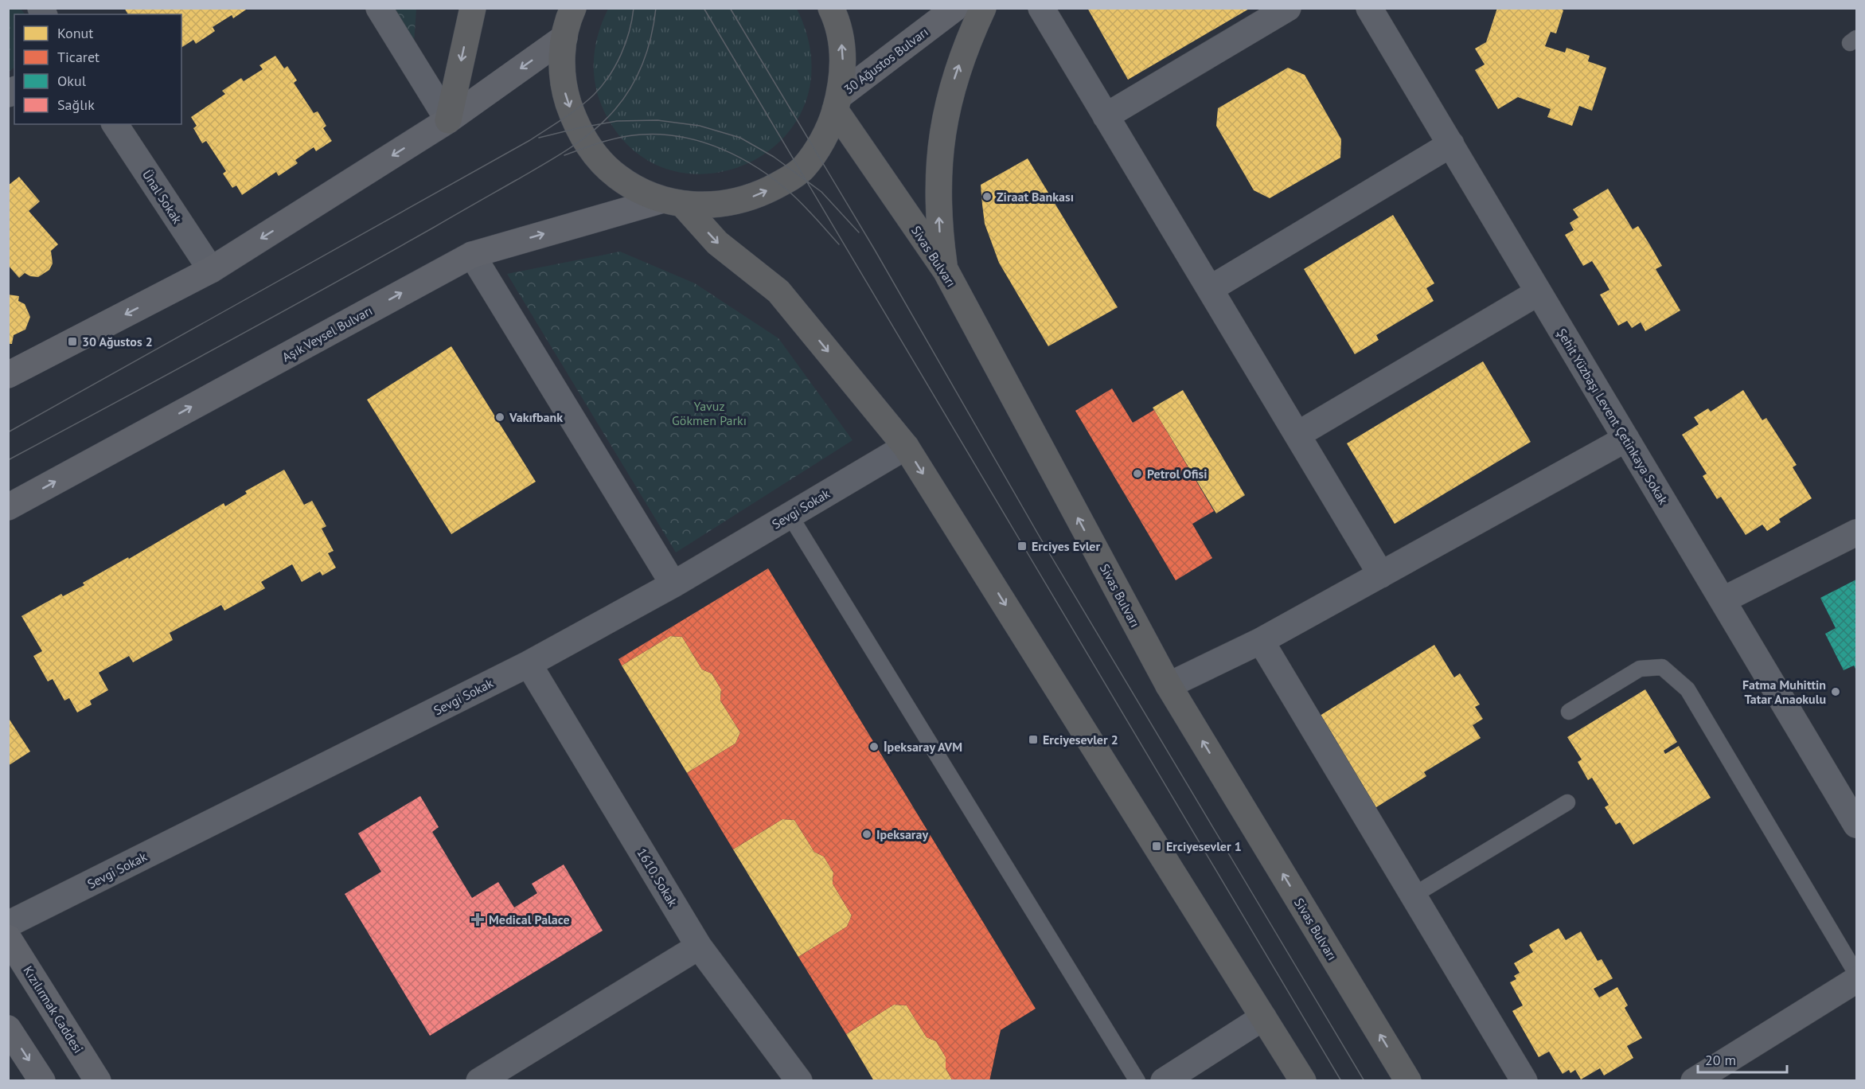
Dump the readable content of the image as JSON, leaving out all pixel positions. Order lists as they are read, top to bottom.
{
  "streets": {
    "highway": ["Sivas Bulvarı"],
    "main road": ["30 Ağustos Bulvarı", "Aşık Veysel Bulvarı", "Kızılırmak Caddesi"],
    "street": [
      "Ünal Sokak",
      "Şehit Yüzbaşı Levent Çetinkaya Sokak",
      "Sevgi Sokak",
      "1610. Sokak"
    ]
  },
  "crossings": [
    ["30 Ağustos Bulvarı", "Sivas Bulvarı"],
    ["Sevgi Sokak", "1610. Sokak"]
  ],
  "parks": ["Yavuz Gökmen Parkı"],
  "places": {
    "other": [
      "Ziraat Bankası",
      "Vakıfbank",
      "Petrol Ofisi",
      "Fatma Muhittin Tatar Anaokulu",
      "İpeksaray AVM",
      "Ipeksaray"
    ],
    "transit": [
      "30 Ağustos 2",
      "Erciyes Evler",
      "Erciyesevler 2",
      "Erciyesevler 1"
    ],
    "health": ["Medical Palace"]
  },
  "legend": [
    "Konut",
    "Ticaret",
    "Okul",
    "Sağlık"
  ],
  "scale_bar": "20 m"
}
